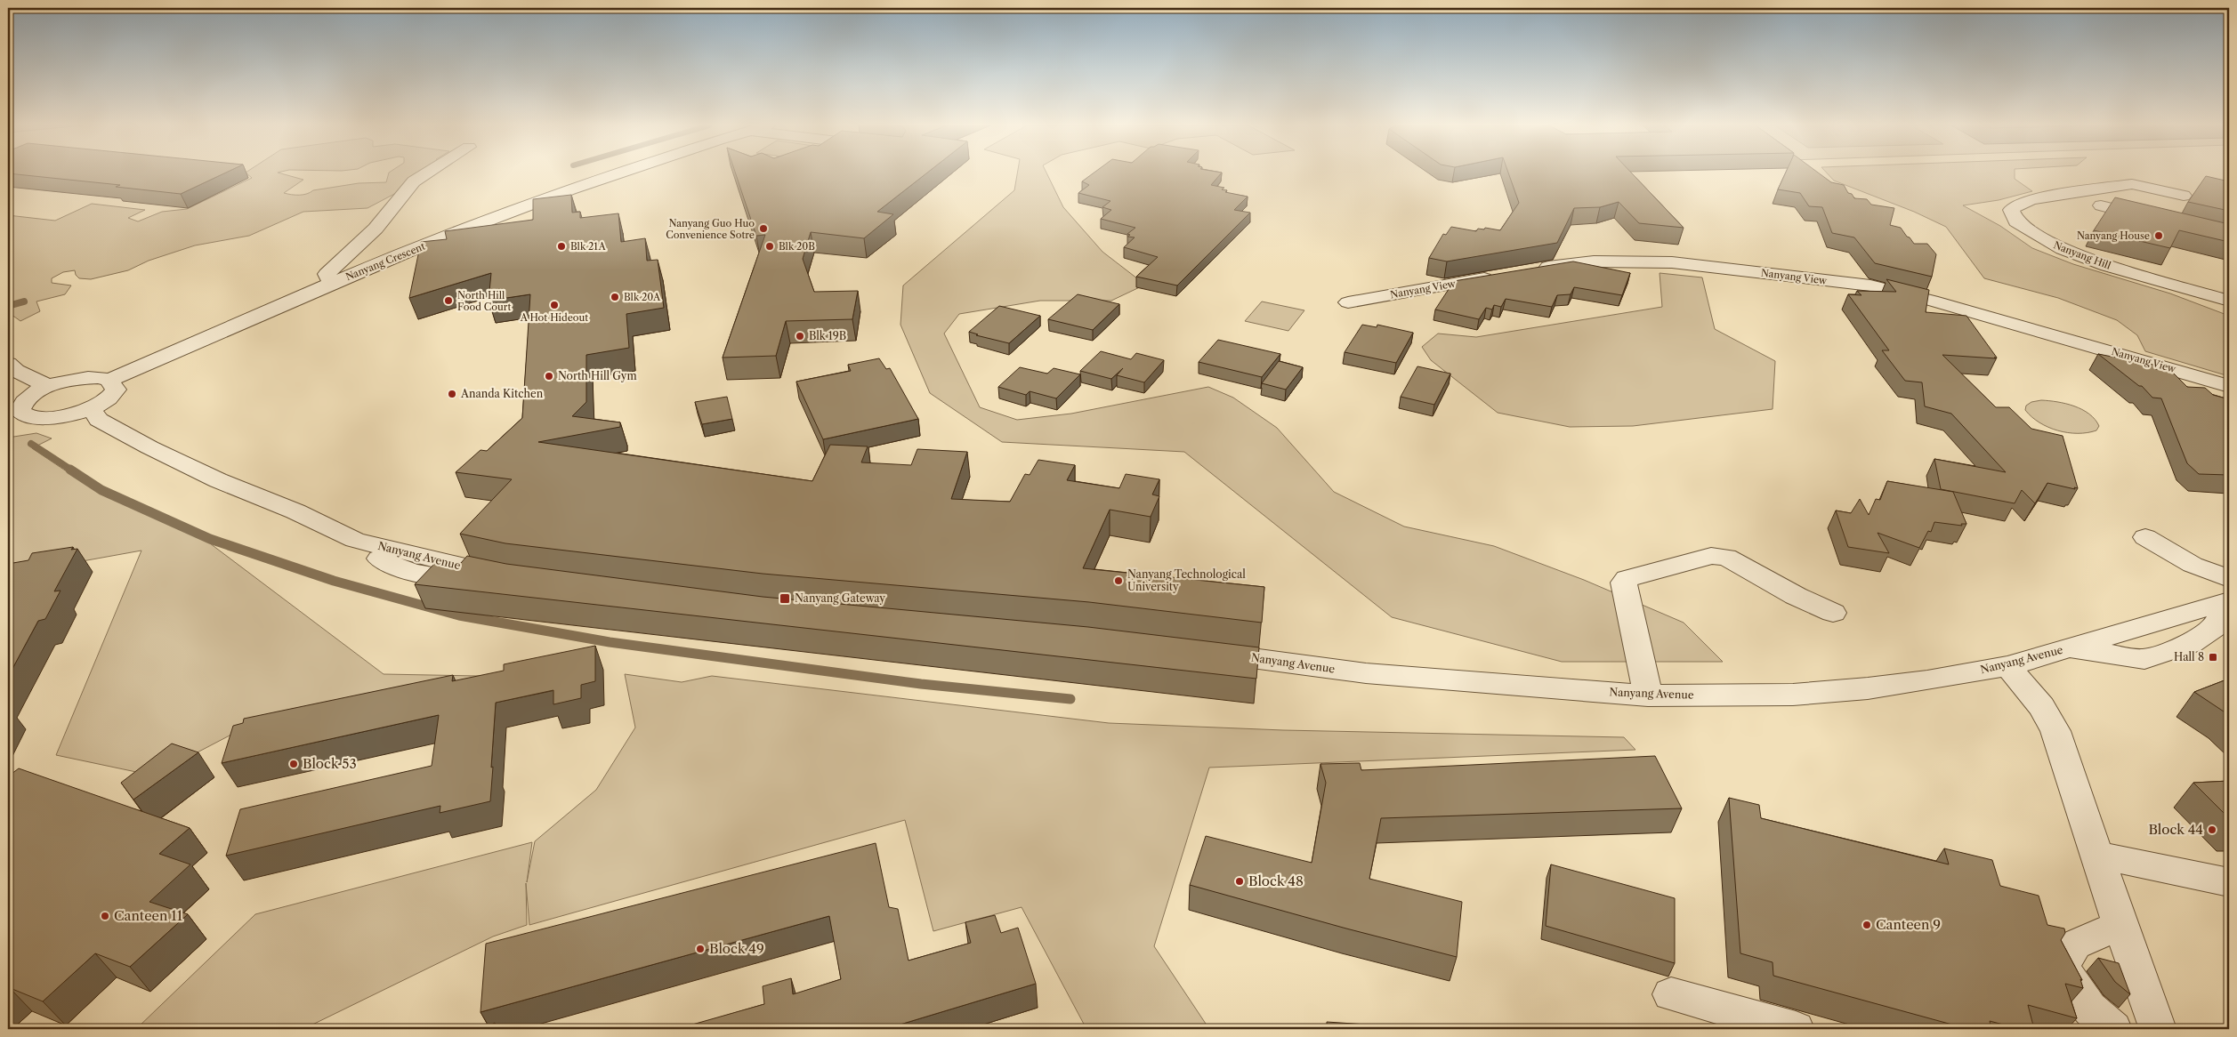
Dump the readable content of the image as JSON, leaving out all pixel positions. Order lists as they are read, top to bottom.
{
  "streets": {
    "street": [
      "Nanyang Hill",
      "Nanyang Crescent",
      "Nanyang View",
      "Nanyang Avenue"
    ]
  },
  "places": {
    "other": [
      "Nanyang Guo Huo Convenience Sotre",
      "Nanyang House",
      "Blk 21A",
      "Blk 20B",
      "Blk 20A",
      "North Hill Food Court",
      "A Hot Hideout",
      "Blk 19B",
      "North Hill Gym",
      "Ananda Kitchen",
      "Nanyang Technological University",
      "Block 53",
      "Block 44",
      "Block 48",
      "Canteen 11",
      "Canteen 9",
      "Block 49"
    ],
    "transit": ["Nanyang Gateway", "Hall 8"]
  }
}
